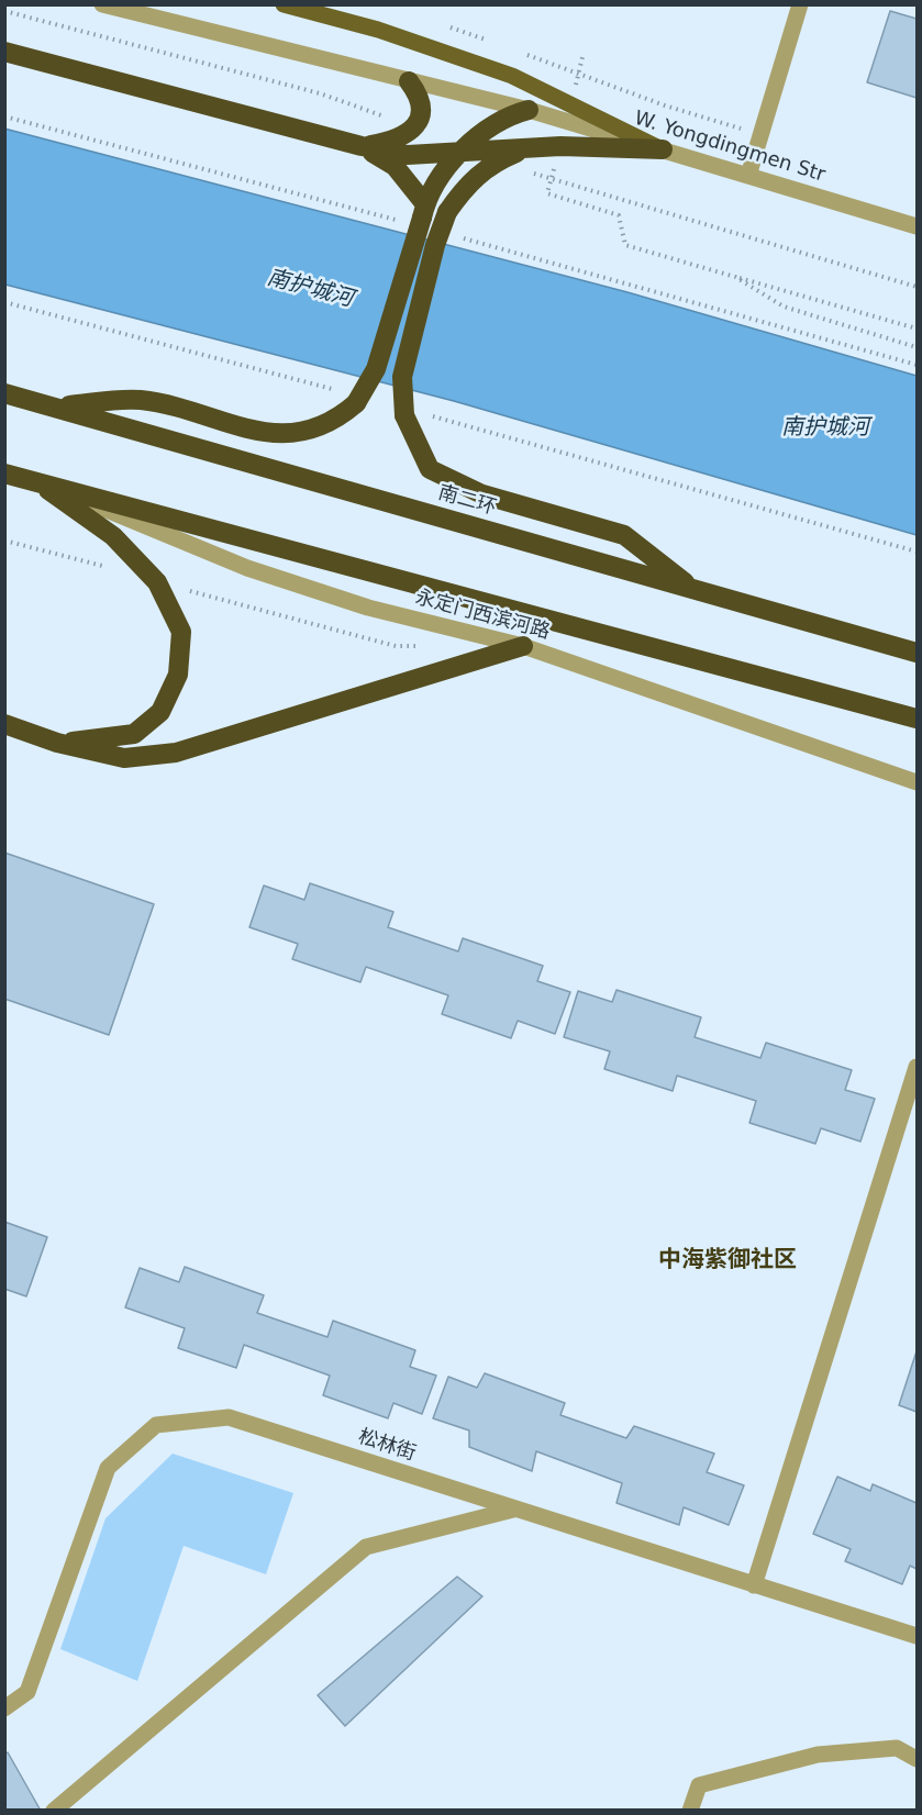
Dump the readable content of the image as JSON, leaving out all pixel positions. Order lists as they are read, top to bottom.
{
  "streets": {
    "highway": ["南二环"],
    "street": ["W. Yongdingmen Str", "永定门西滨河路", "松林街"]
  },
  "districts": ["中海紫御社区"],
  "water": ["南护城河"]
}
